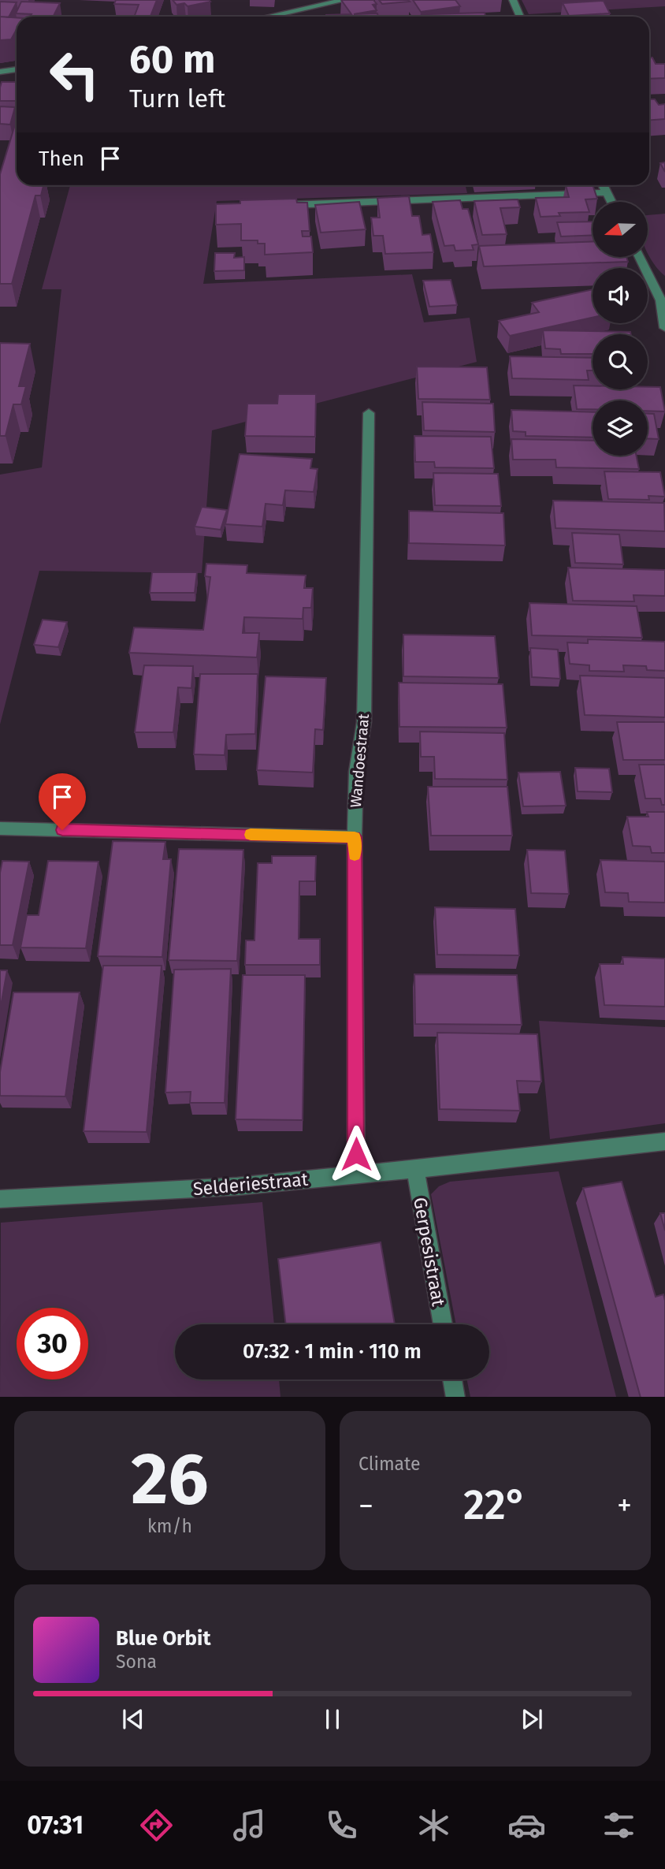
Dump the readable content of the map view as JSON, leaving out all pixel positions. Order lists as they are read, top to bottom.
{
  "streets": {
    "street": ["Wandoestraat", "Selderiestraat", "Gerpesistraat"]
  },
  "crossings": [
    ["Wandoestraat", "Selderiestraat"],
    ["Selderiestraat", "Gerpesistraat"]
  ],
  "north": "left",
  "page": {
    "turn": ["60 m", "Turn left"],
    "then": "Then",
    "limit": "30",
    "trip": "07:32 · 1 min · 110 m",
    "tile": [
      ["26", "km/h"],
      "Climate"
    ],
    "heat": ["−", "22°", "+"],
    "song": ["Blue Orbit", "Sona"],
    "tabs": "07:31"
  }
}
